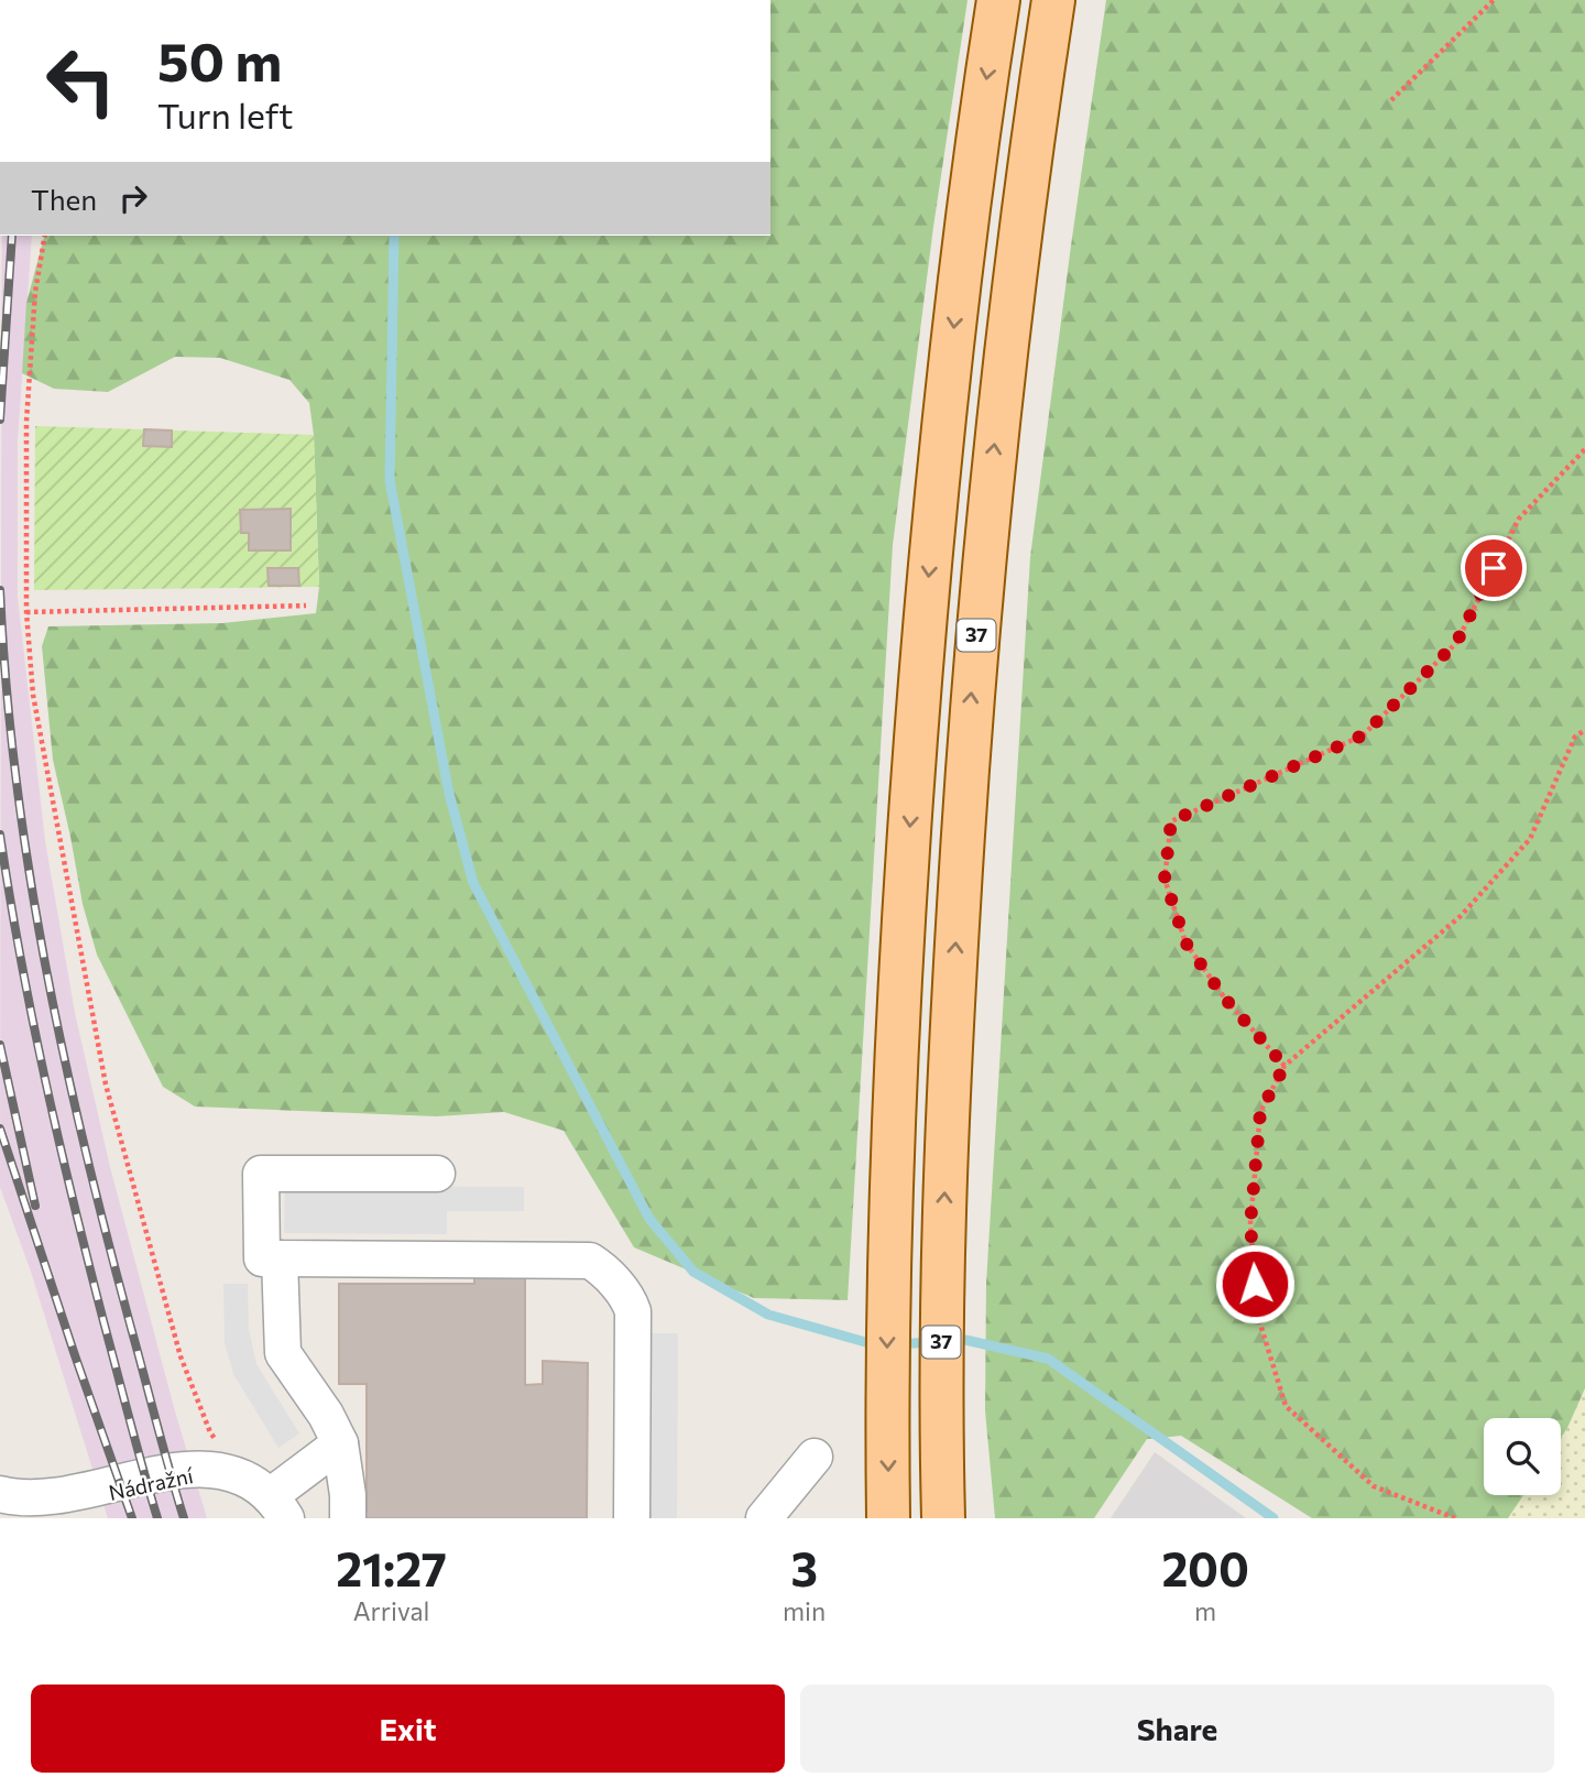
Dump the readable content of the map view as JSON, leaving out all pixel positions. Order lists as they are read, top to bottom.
{
  "streets": {
    "main road": ["37"],
    "lane": ["Nádražní"]
  },
  "page": {
    "turn": ["50 m", "Turn left"],
    "then": "Then",
    "eta": [
      "21:27",
      "Arrival",
      "3",
      "min",
      "200",
      "m"
    ],
    "buttons": ["Exit", "Share"]
  }
}
